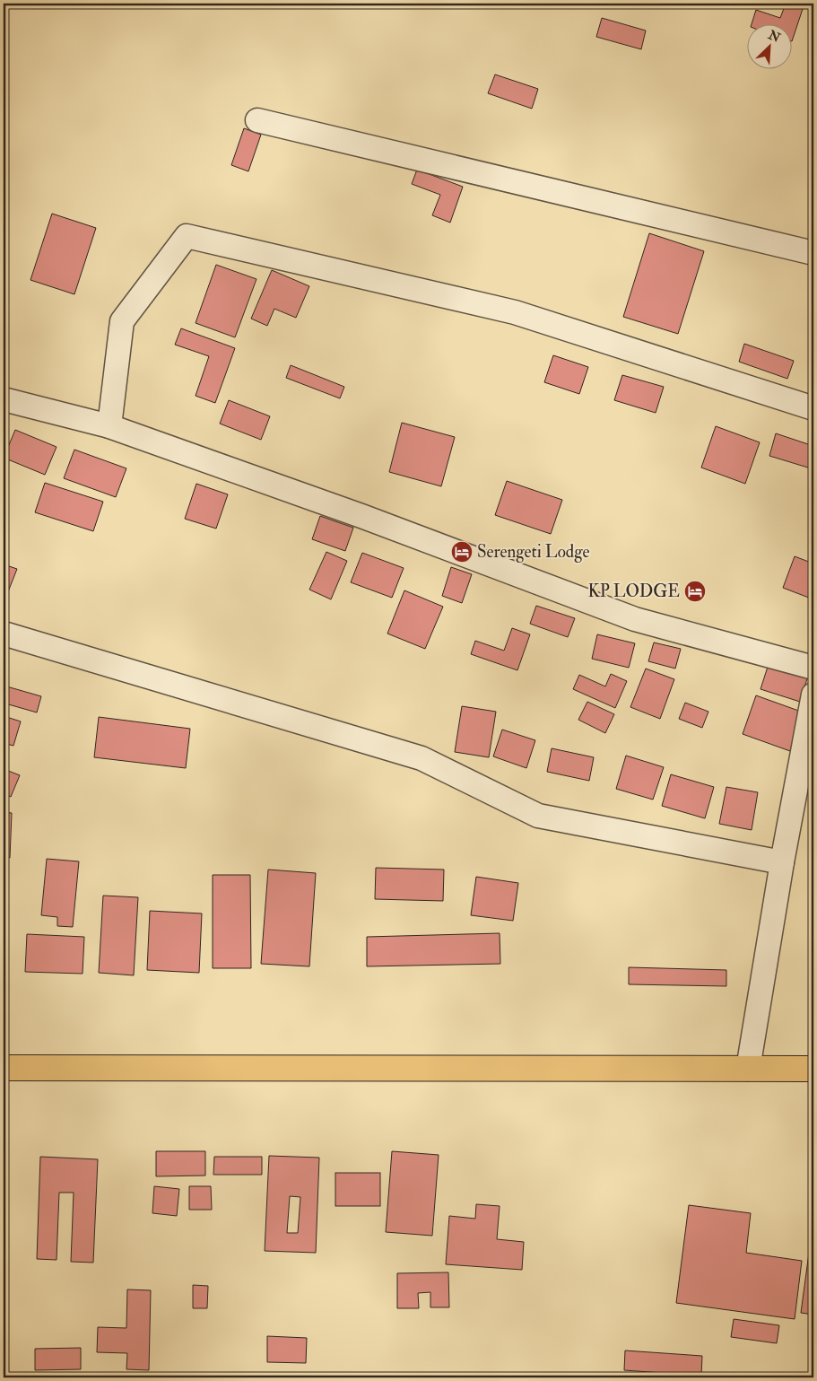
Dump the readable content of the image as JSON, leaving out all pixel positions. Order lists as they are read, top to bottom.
{
  "places": {
    "hotel": ["Serengeti Lodge", "KP LODGE"]
  },
  "north": "top right"
}
